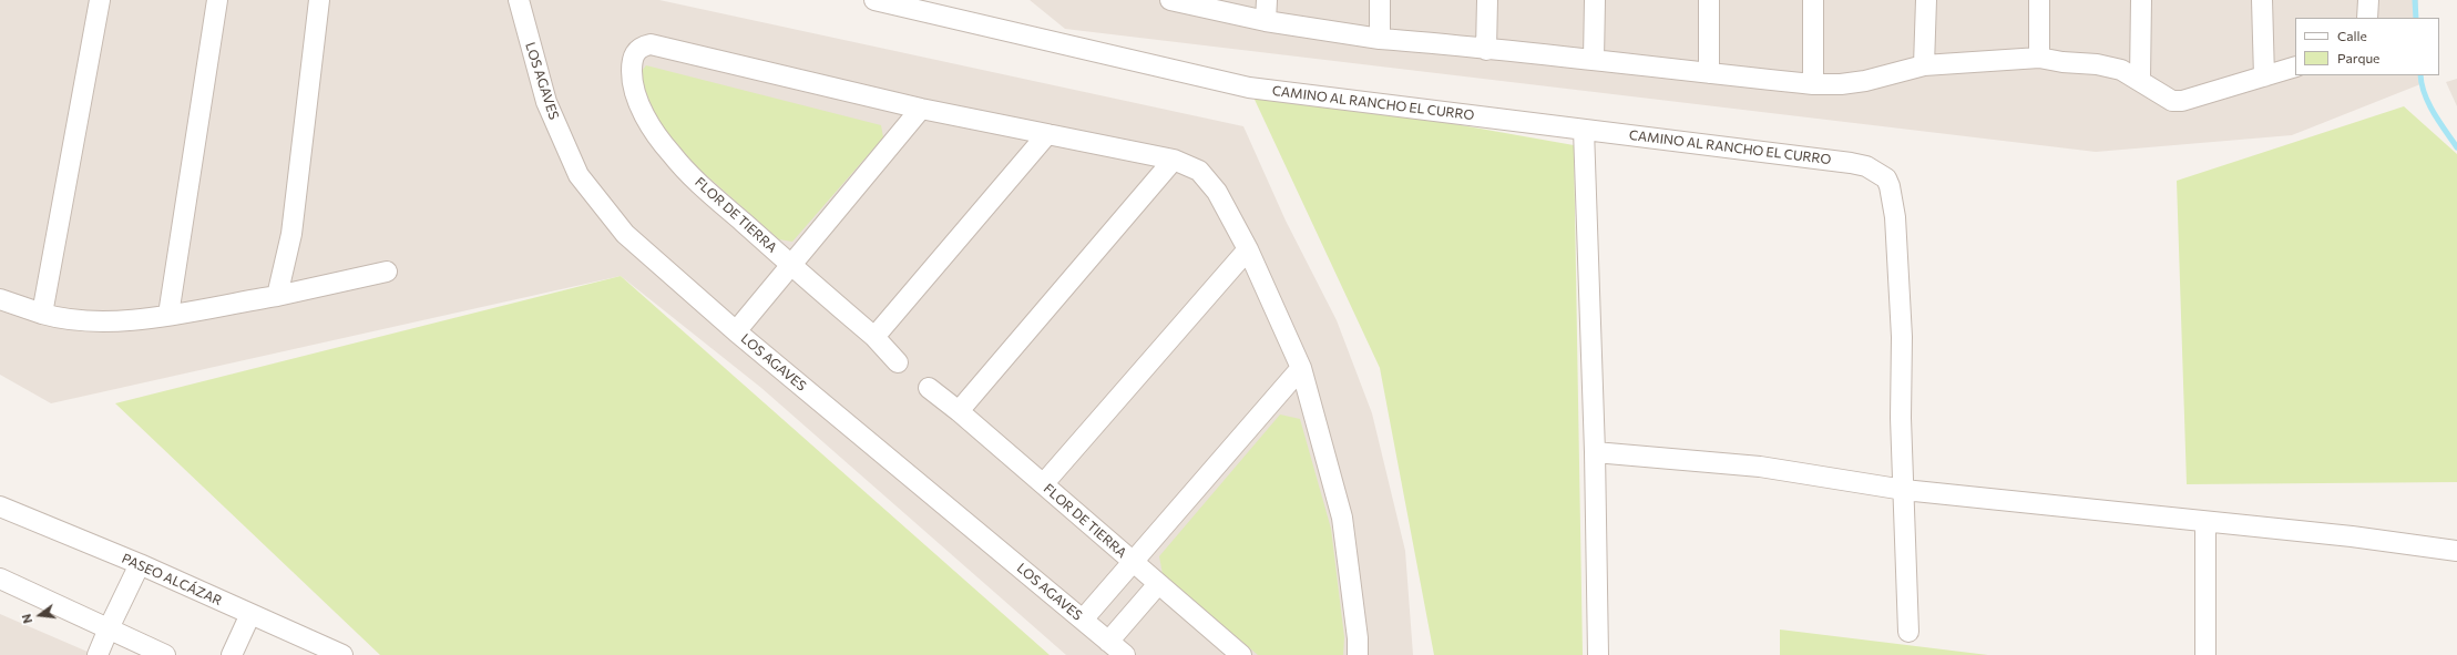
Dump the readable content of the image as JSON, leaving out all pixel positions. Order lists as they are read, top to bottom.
{
  "streets": {
    "street": [
      "LOS AGAVES",
      "CAMINO AL RANCHO EL CURRO",
      "FLOR DE TIERRA",
      "PASEO ALCÁZAR"
    ]
  },
  "legend": ["Calle", "Parque"],
  "north": "left"
}
